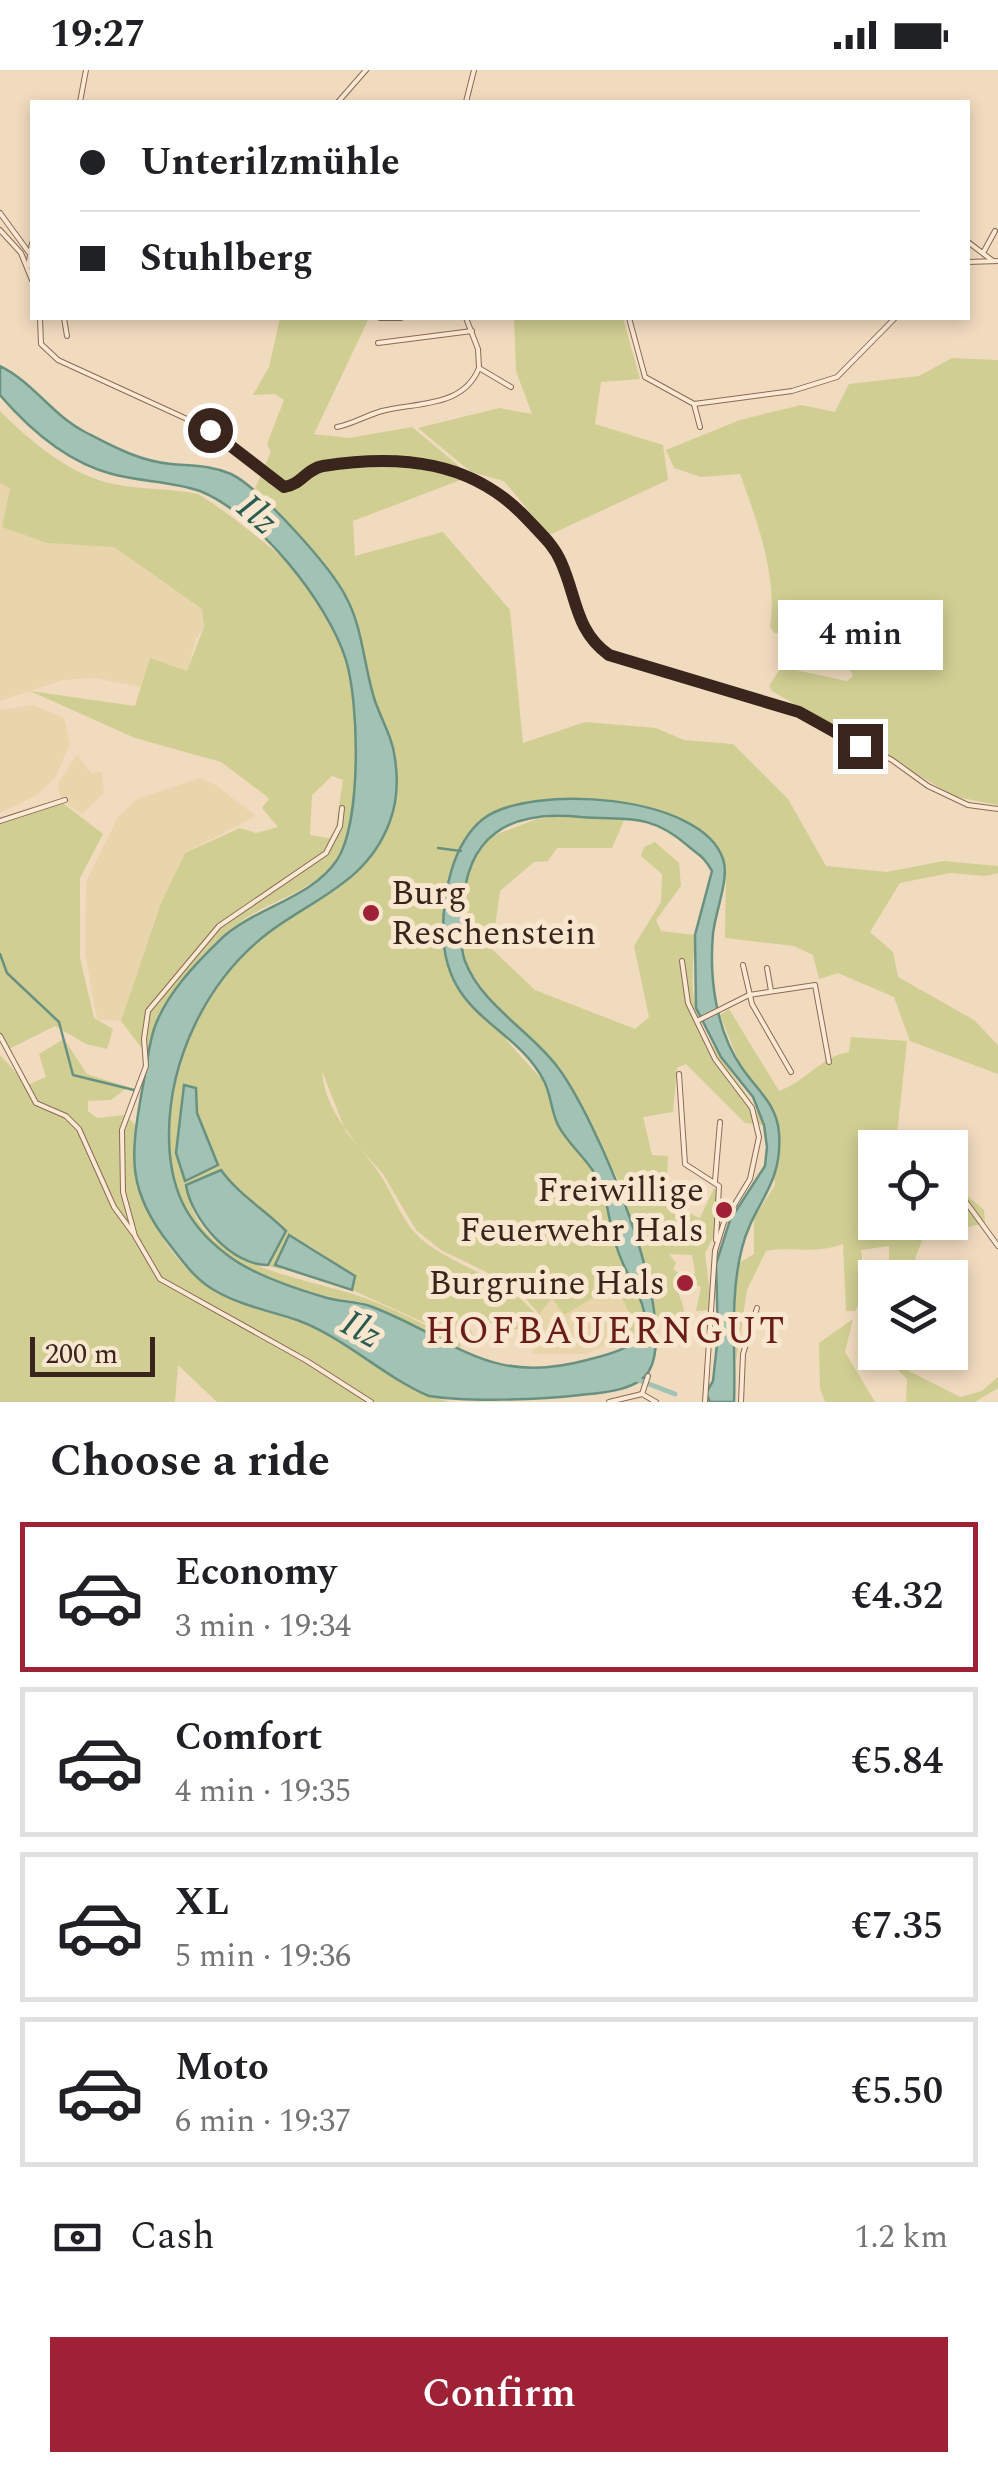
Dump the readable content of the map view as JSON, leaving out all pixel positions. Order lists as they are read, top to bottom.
{
  "districts": ["HOFBAUERNGUT"],
  "water": ["Ilz"],
  "places": ["Burg Reschenstein", "Freiwillige Feuerwehr Hals", "Burgruine Hals"],
  "scale_bar": "200 m",
  "page": {
    "status": "19:27",
    "banner": ["Unterilzmühle", "Stuhlberg"],
    "bubble": "4 min",
    "scale": "200 m",
    "heading": "Choose a ride",
    "list": [
      {
        "name": "Economy",
        "note": "3 min · 19:34",
        "value": "€4.32"
      },
      {
        "name": "Comfort",
        "note": "4 min · 19:35",
        "value": "€5.84"
      },
      {
        "name": "XL",
        "note": "5 min · 19:36",
        "value": "€7.35"
      },
      {
        "name": "Moto",
        "note": "6 min · 19:37",
        "value": "€5.50"
      }
    ],
    "pay": ["Cash", "1.2 km"],
    "buttons": "Confirm"
  }
}
